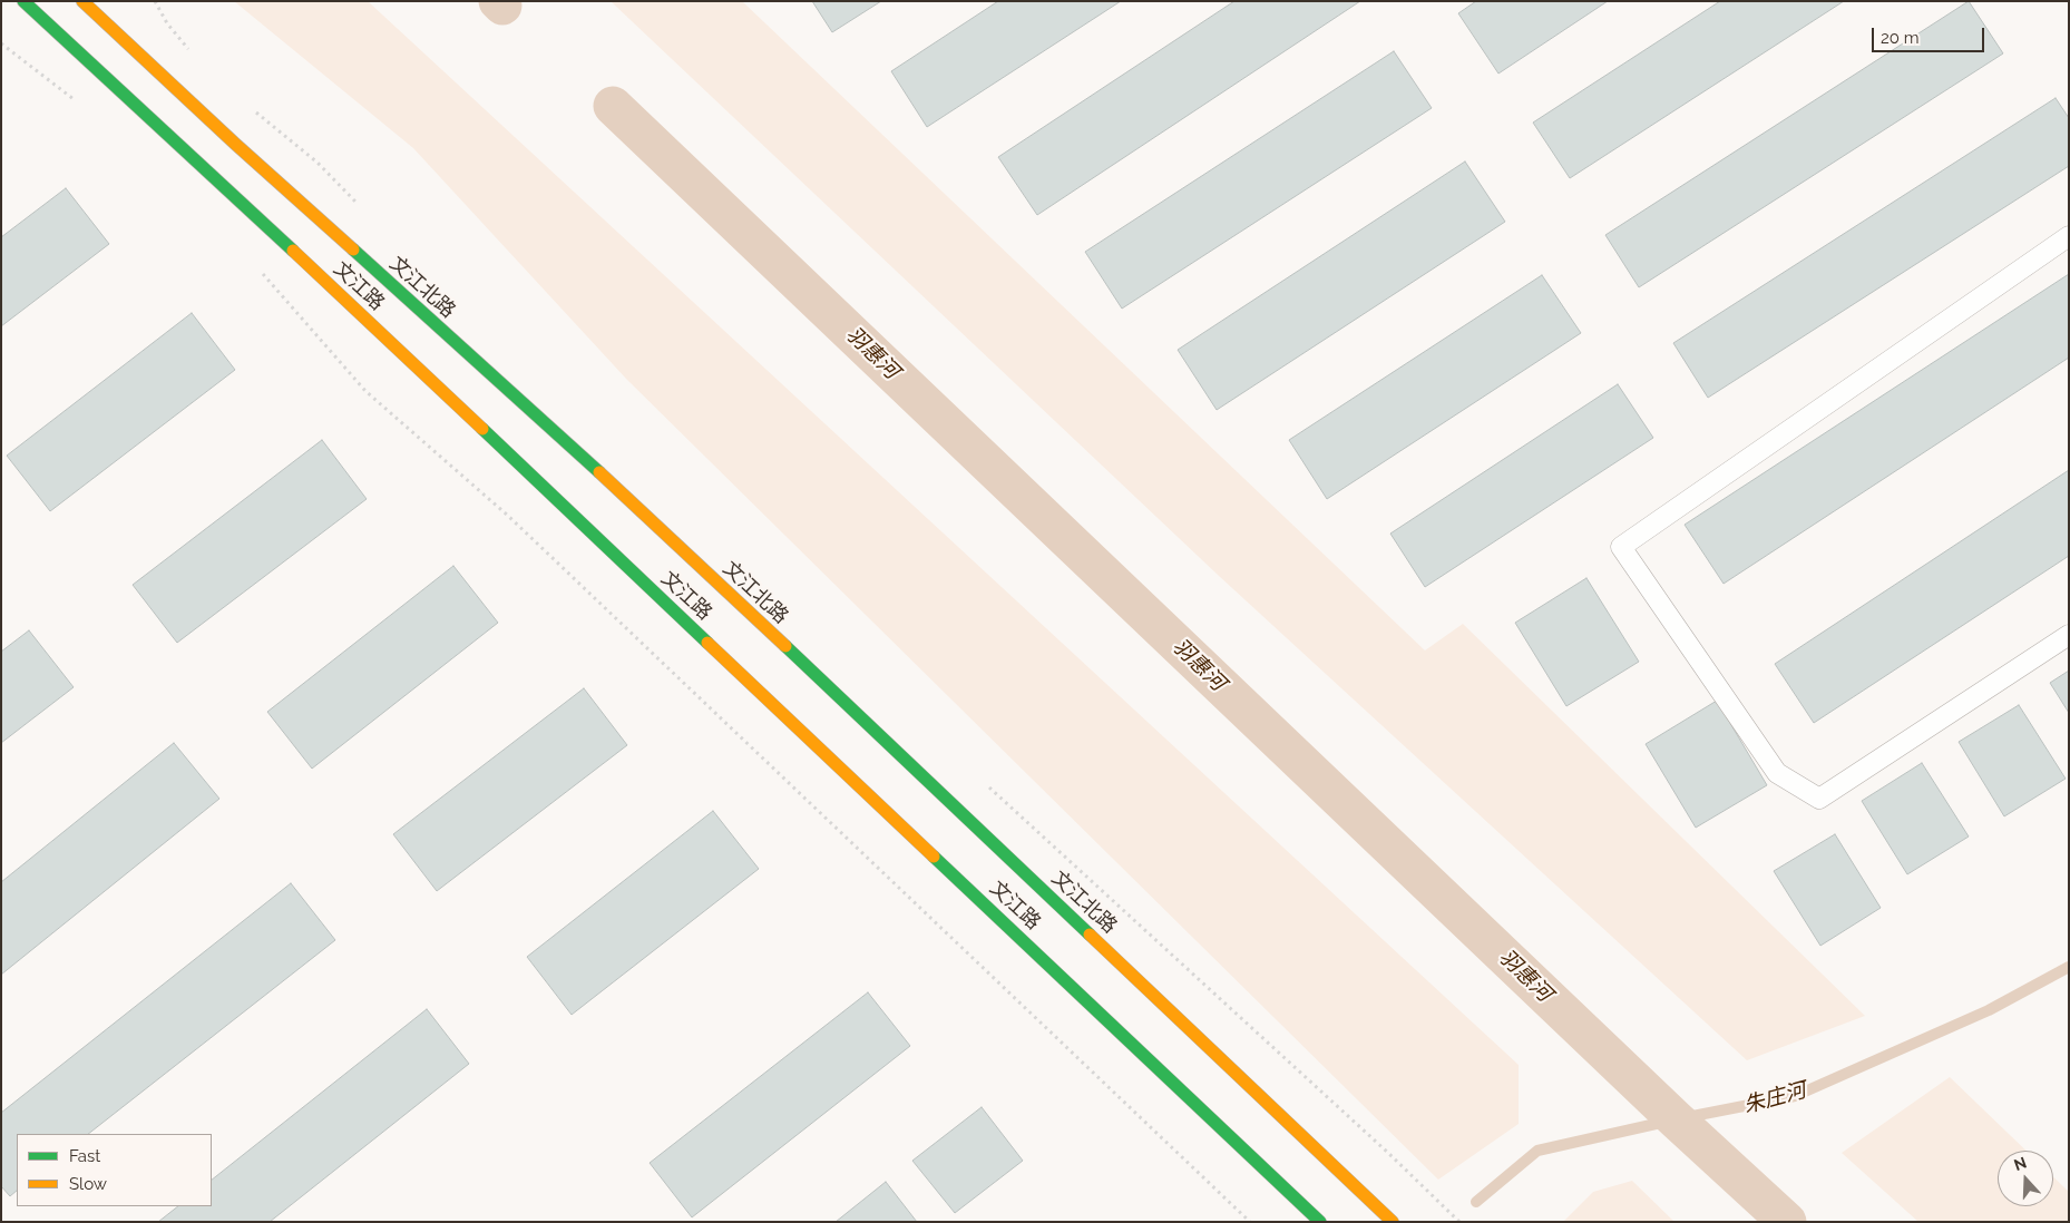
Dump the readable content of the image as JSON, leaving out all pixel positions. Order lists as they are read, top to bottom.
{
  "streets": {
    "main road": ["文江路", "文江北路"]
  },
  "water": ["羽惠河", "朱庄河"],
  "legend": ["Fast", "Slow"],
  "scale_bar": "20 m",
  "north": "top"
}
